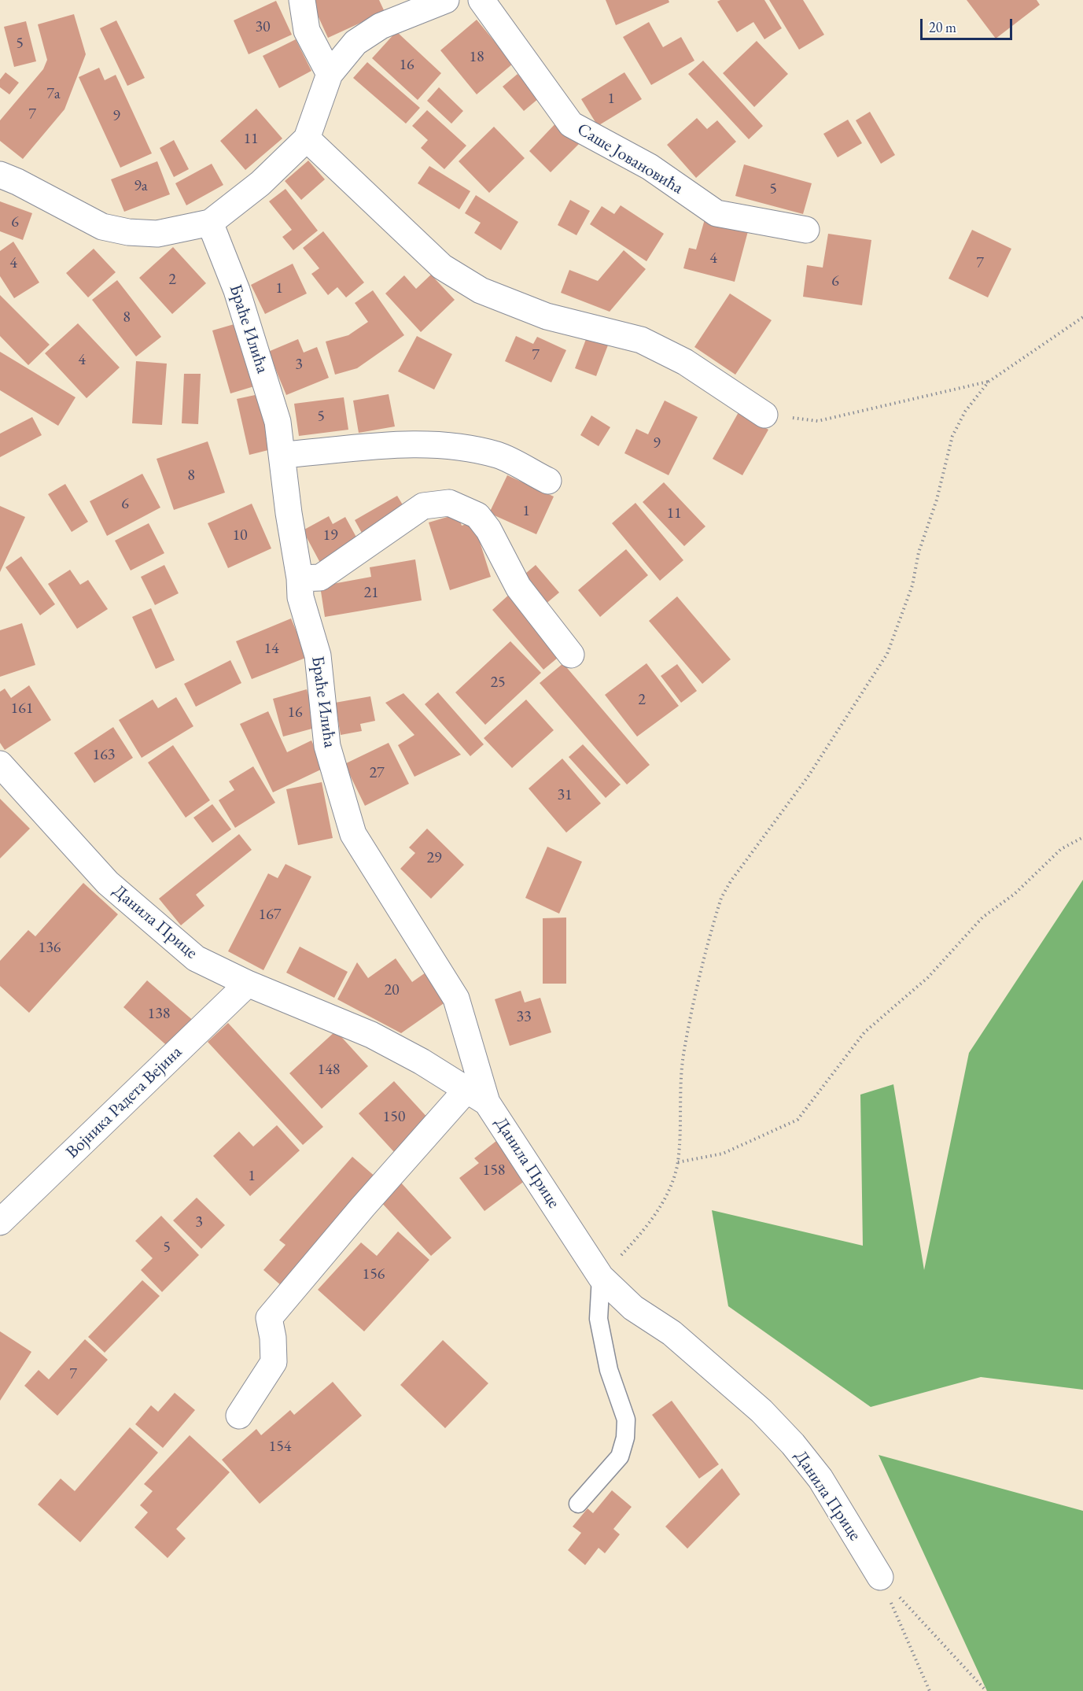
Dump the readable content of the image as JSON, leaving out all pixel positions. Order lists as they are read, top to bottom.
{
  "streets": {
    "street": [
      "Саше Јовановића",
      "Браће Илића",
      "Данила Прице",
      "Војника Радета Вејина"
    ]
  },
  "crossings": [
    ["Браће Илића", "Данила Прице"],
    ["Данила Прице", "Војника Радета Вејина"]
  ],
  "house_numbers": [
    "30",
    "5",
    "18",
    "16",
    "7a",
    "1",
    "7",
    "9",
    "11",
    "9a",
    "5",
    "6",
    "4",
    "4",
    "7",
    "2",
    "6",
    "1",
    "8",
    "7",
    "4",
    "3",
    "5",
    "9",
    "8",
    "6",
    "1",
    "11",
    "10",
    "19",
    "21",
    "14",
    "25",
    "2",
    "161",
    "16",
    "163",
    "27",
    "31",
    "29",
    "167",
    "136",
    "20",
    "138",
    "33",
    "148",
    "150",
    "158",
    "1",
    "3",
    "5",
    "156",
    "7",
    "154"
  ],
  "scale_bar": "20 m"
}
